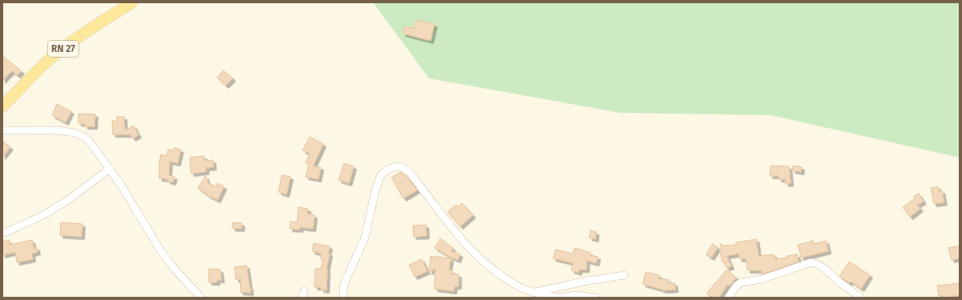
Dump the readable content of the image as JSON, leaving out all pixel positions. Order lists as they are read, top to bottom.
{
  "streets": {
    "main road": ["RN 27"]
  }
}
